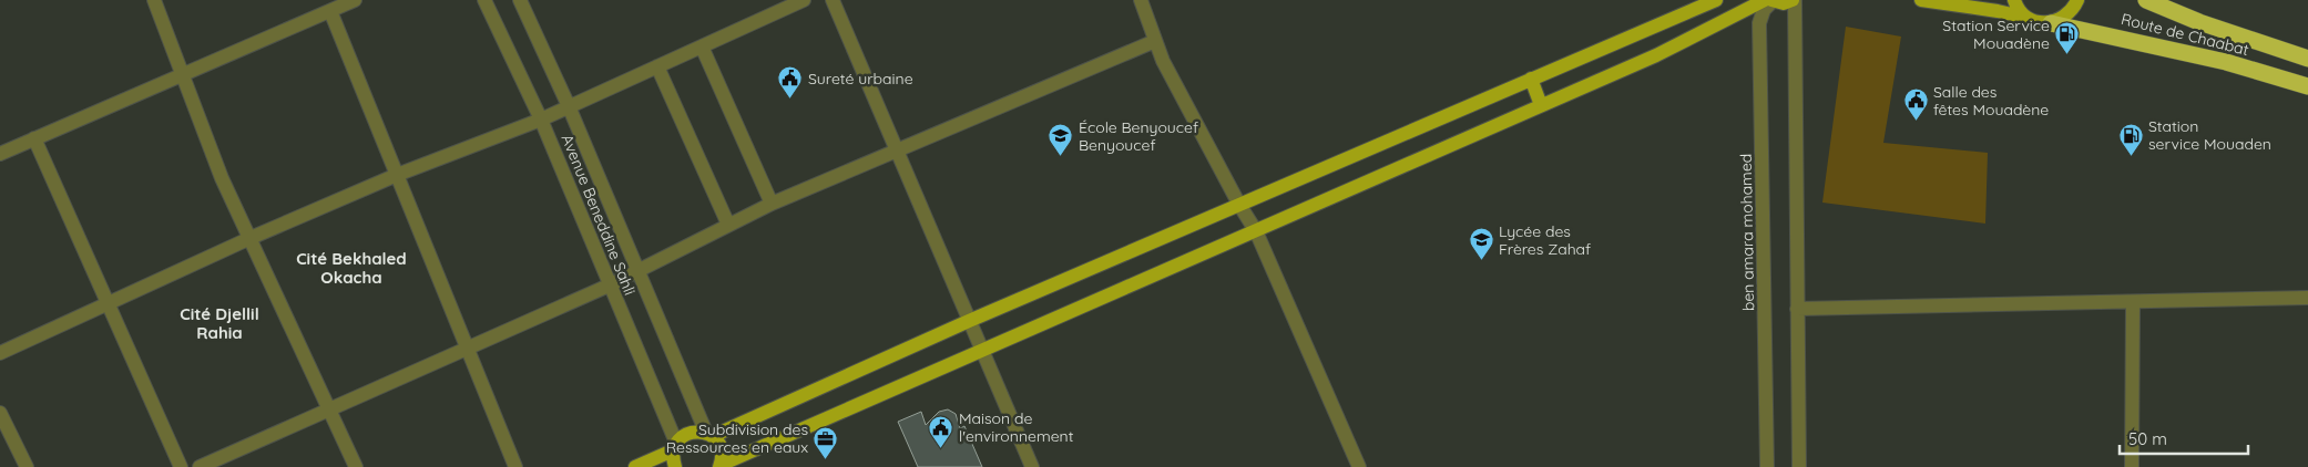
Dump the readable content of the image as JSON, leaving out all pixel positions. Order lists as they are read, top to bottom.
{
  "streets": {
    "highway": ["Route de Chaabat"],
    "street": ["Avenue Beneddine Sahli", "ben amara mohamed"]
  },
  "districts": ["Cité Bekhaled Okacha", "Cité Djellil Rahia"],
  "places": {
    "fuel station": ["Station Service Mouadène", "Station service Mouaden"],
    "public building": ["Sureté urbaine", "Salle des fêtes Mouadène", "Maison de l'environnement"],
    "school or university": ["École Benyoucef Benyoucef", "Lycée des Frères Zahaf"],
    "office": ["Subdivision des Ressources en eaux"]
  },
  "scale_bar": "50 m"
}
